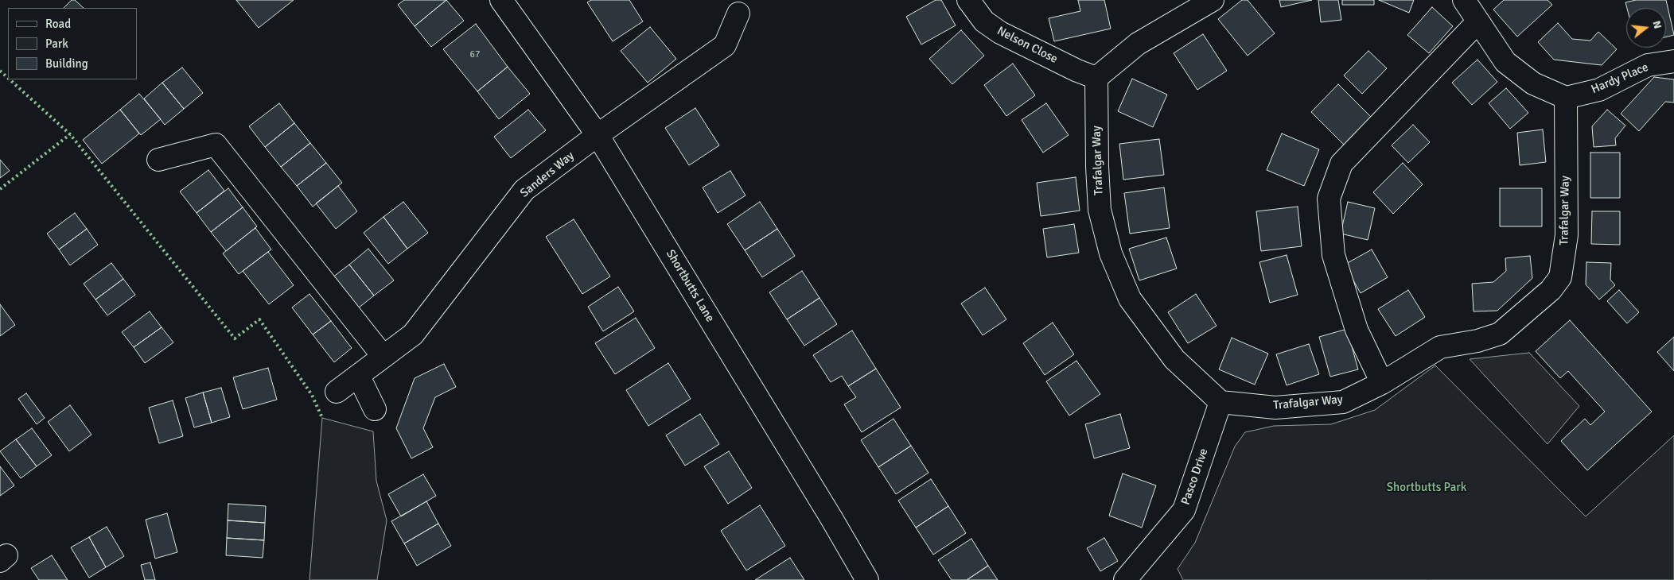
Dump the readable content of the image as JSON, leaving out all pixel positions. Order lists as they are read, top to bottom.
{
  "streets": {
    "street": [
      "Nelson Close",
      "Hardy Place",
      "Trafalgar Way",
      "Sanders Way",
      "Shortbutts Lane",
      "Pasco Drive"
    ]
  },
  "crossings": [
    ["Nelson Close", "Trafalgar Way"],
    ["Hardy Place", "Trafalgar Way"],
    ["Trafalgar Way", "Pasco Drive"],
    ["Sanders Way", "Shortbutts Lane"]
  ],
  "parks": ["Shortbutts Park"],
  "house_numbers": ["67"],
  "legend": ["Road", "Park", "Building"],
  "north": "right"
}
